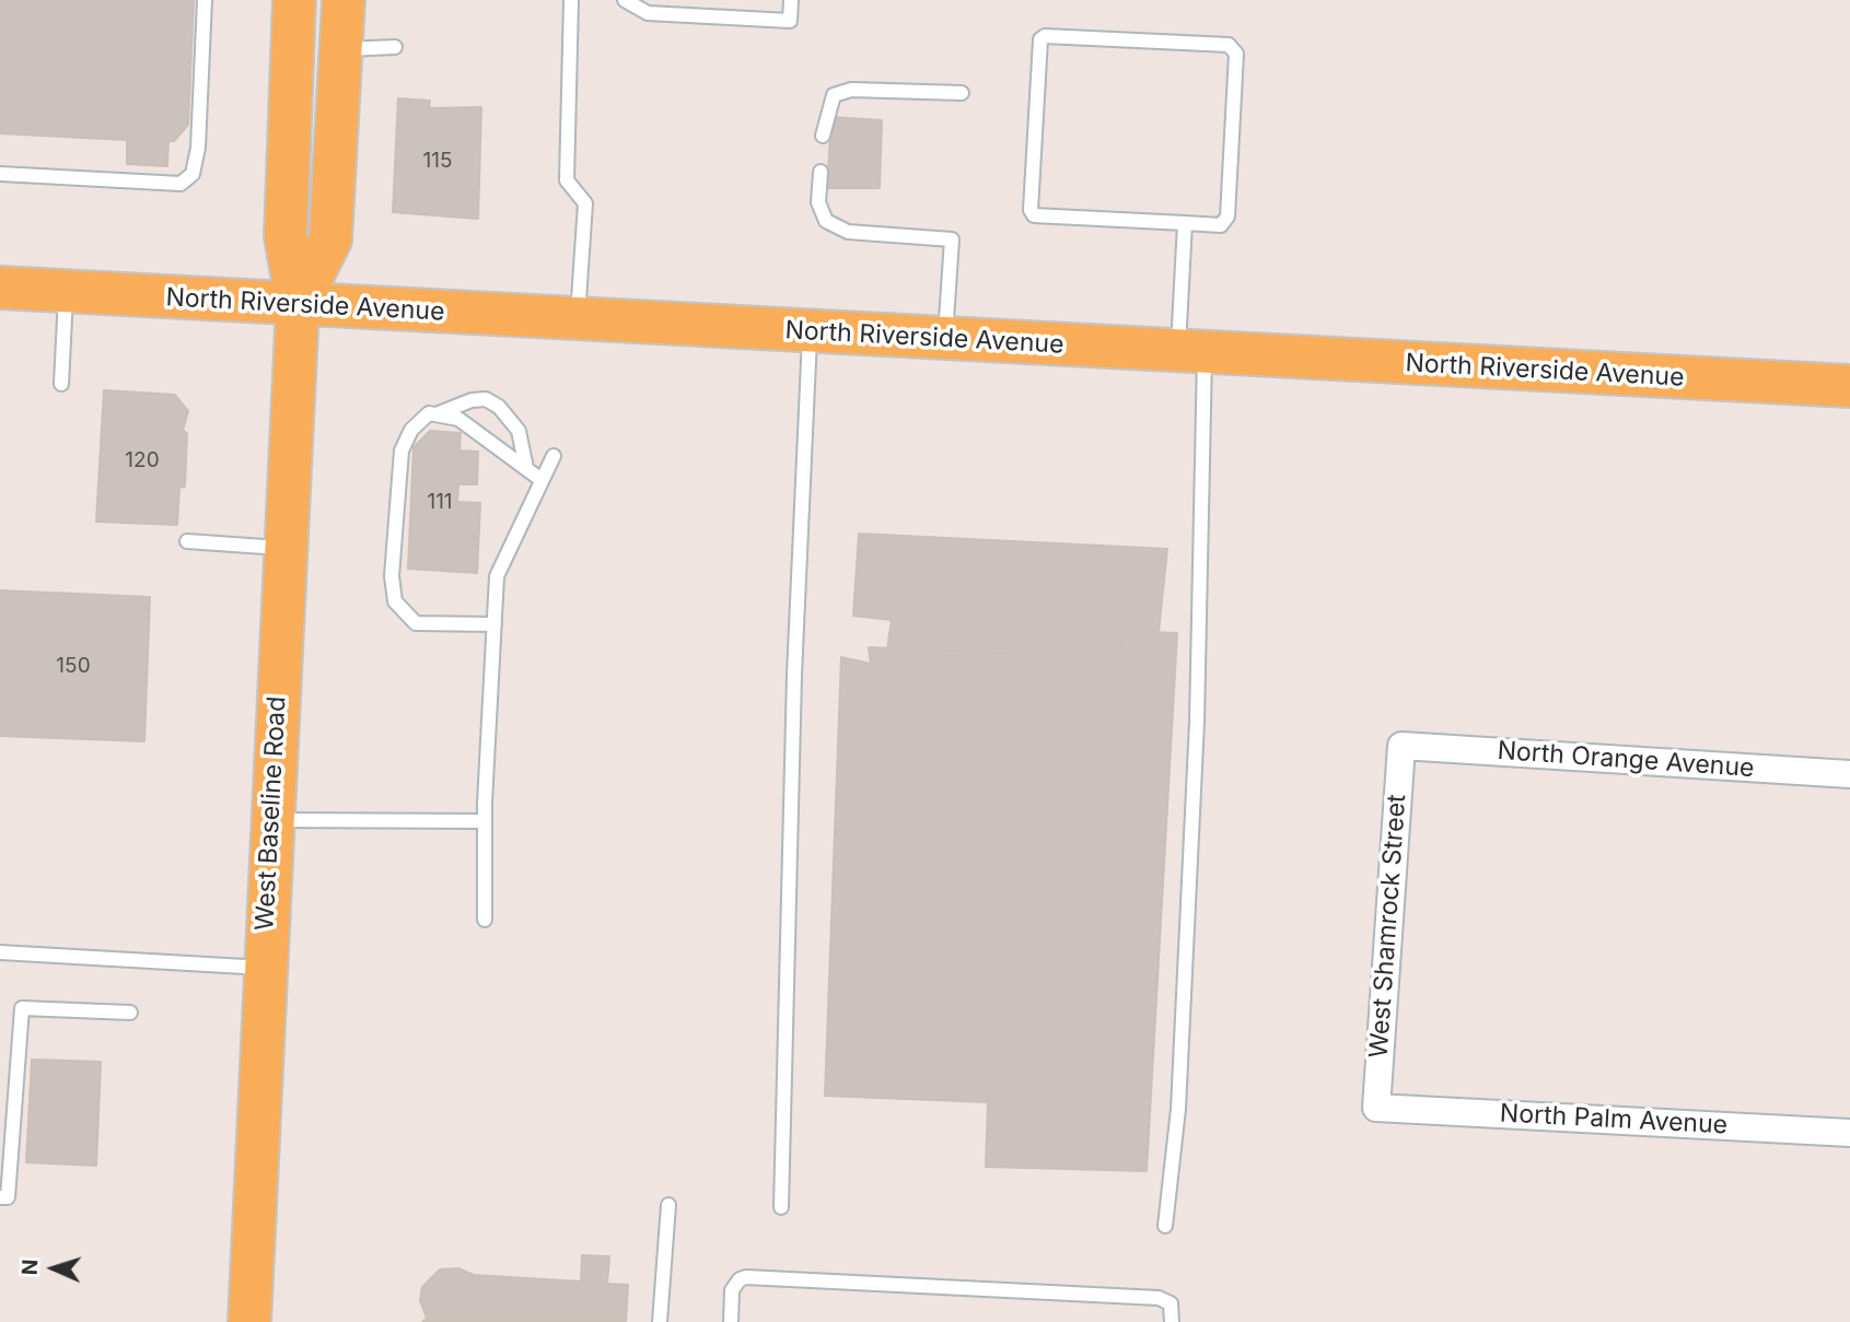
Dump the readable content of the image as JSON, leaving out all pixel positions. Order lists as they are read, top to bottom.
{
  "streets": {
    "main road": ["North Riverside Avenue", "West Baseline Road"],
    "street": ["North Orange Avenue", "West Shamrock Street", "North Palm Avenue"]
  },
  "crossings": [
    ["North Riverside Avenue", "West Baseline Road"],
    ["North Orange Avenue", "West Shamrock Street"],
    ["West Shamrock Street", "North Palm Avenue"]
  ],
  "house_numbers": [
    "115",
    "120",
    "111",
    "150"
  ],
  "north": "left"
}
